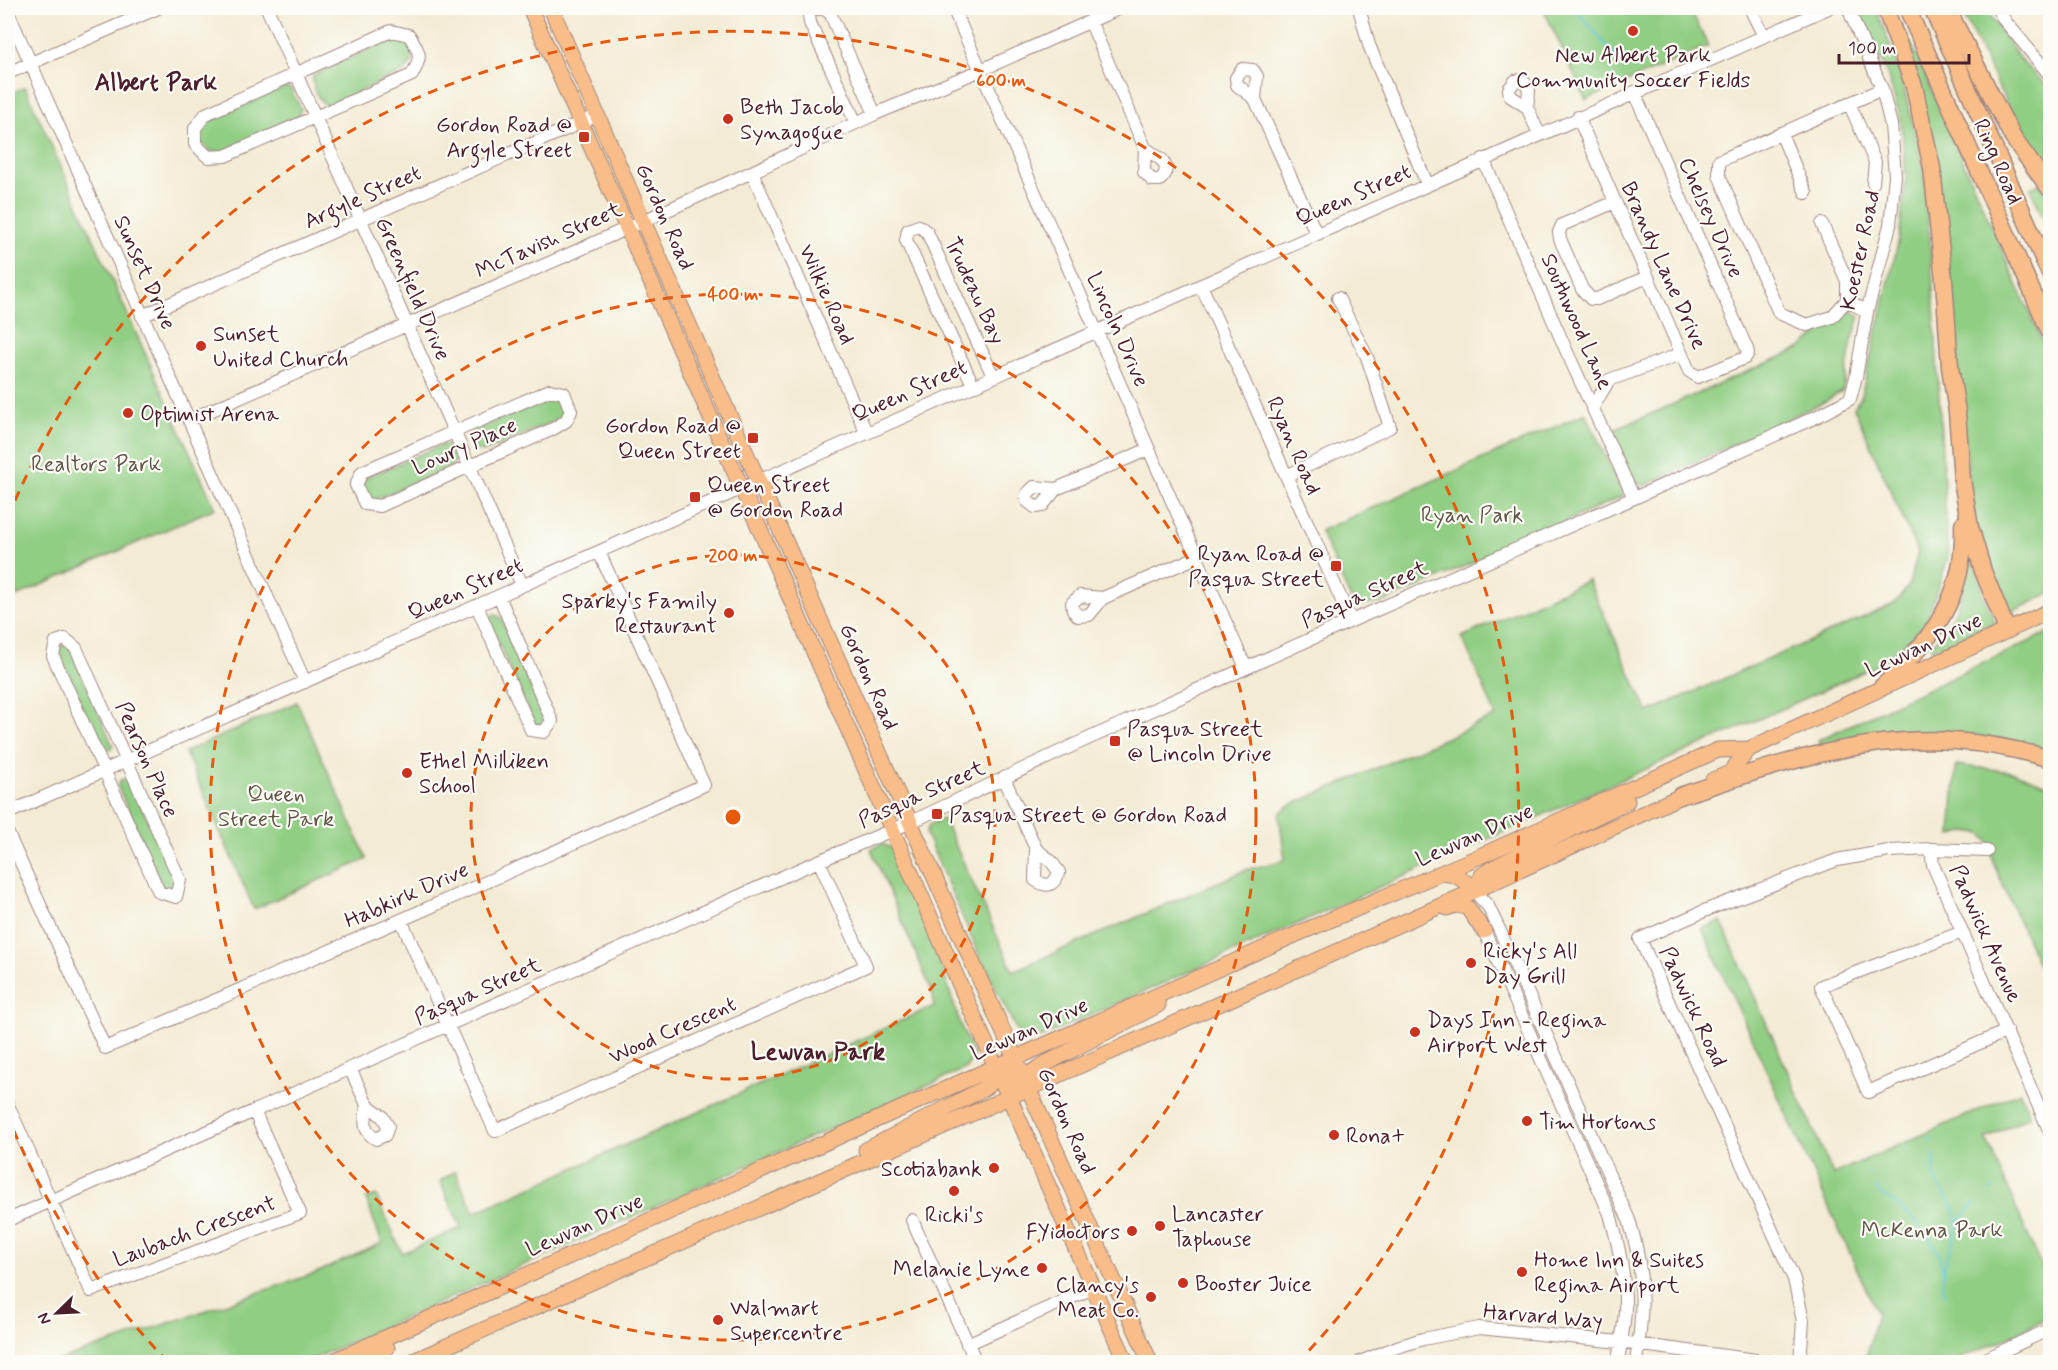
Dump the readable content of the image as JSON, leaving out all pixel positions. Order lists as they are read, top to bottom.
{
  "streets": {
    "highway": ["Ring Road"],
    "main road": ["Gordon Road", "Lewvan Drive"],
    "street": [
      "Queen Street",
      "Argyle Street",
      "Chelsey Drive",
      "McTavish Street",
      "Koester Road",
      "Brandy Lane Drive",
      "Sunset Drive",
      "Greenfield Drive",
      "Trudeau Bay",
      "Wilkie Road",
      "Southwood Lane",
      "Lincoln Drive",
      "Lowry Place",
      "Ryan Road",
      "Pasqua Street",
      "Pearson Place",
      "Habkirk Drive",
      "Padwick Avenue",
      "Padwick Road",
      "Wood Crescent",
      "Laubach Crescent",
      "Harvard Way"
    ]
  },
  "crossings": [
    ["Queen Street", "Gordon Road"],
    ["Queen Street", "Chelsey Drive"],
    ["Queen Street", "Brandy Lane Drive"],
    ["Queen Street", "Sunset Drive"],
    ["Queen Street", "Greenfield Drive"],
    ["Queen Street", "Trudeau Bay"],
    ["Queen Street", "Wilkie Road"],
    ["Queen Street", "Southwood Lane"],
    ["Queen Street", "Lincoln Drive"],
    ["Queen Street", "Ryan Road"],
    ["Queen Street", "Pearson Place"],
    ["Queen Street", "Habkirk Drive"],
    ["Argyle Street", "Gordon Road"],
    ["Argyle Street", "Sunset Drive"],
    ["Argyle Street", "Greenfield Drive"],
    ["Gordon Road", "McTavish Street"],
    ["Gordon Road", "Pasqua Street"],
    ["Gordon Road", "Lewvan Drive"],
    ["Chelsey Drive", "Brandy Lane Drive"],
    ["McTavish Street", "Sunset Drive"],
    ["McTavish Street", "Greenfield Drive"],
    ["McTavish Street", "Wilkie Road"],
    ["McTavish Street", "Lincoln Drive"],
    ["Koester Road", "Pasqua Street"],
    ["Greenfield Drive", "Lowry Place"],
    ["Southwood Lane", "Pasqua Street"],
    ["Lincoln Drive", "Pasqua Street"],
    ["Ryan Road", "Pasqua Street"],
    ["Pasqua Street", "Wood Crescent"],
    ["Pasqua Street", "Laubach Crescent"],
    ["Padwick Avenue", "Padwick Road"]
  ],
  "districts": ["Albert Park", "Lewvan Park"],
  "parks": [
    "Realtors Park",
    "Ryan Park",
    "Queen Street Park",
    "McKenna Park"
  ],
  "places": {
    "other": [
      "New Albert Park Community Soccer Fields",
      "Beth Jacob Synagogue",
      "Sunset United Church",
      "Optimist Arena",
      "Sparky's Family Restaurant",
      "Ethel Milliken School",
      "Ricky's All Day Grill",
      "Days Inn - Regina Airport West",
      "Tim Hortons",
      "Rona+",
      "Scotiabank",
      "Ricki's",
      "Lancaster Taphouse",
      "FYidoctors",
      "Melanie Lyne",
      "Home Inn & Suites Regina Airport",
      "Booster Juice",
      "Clancy's Meat Co.",
      "Walmart Supercentre"
    ],
    "transit": [
      "Gordon Road @ Argyle Street",
      "Gordon Road @ Queen Street",
      "Queen Street @ Gordon Road",
      "Ryan Road @ Pasqua Street",
      "Pasqua Street @ Lincoln Drive",
      "Pasqua Street @ Gordon Road"
    ]
  },
  "scale_bar": "100 m",
  "north": "bottom left",
  "rings": ["600 m", "400 m", "200 m"]
}
